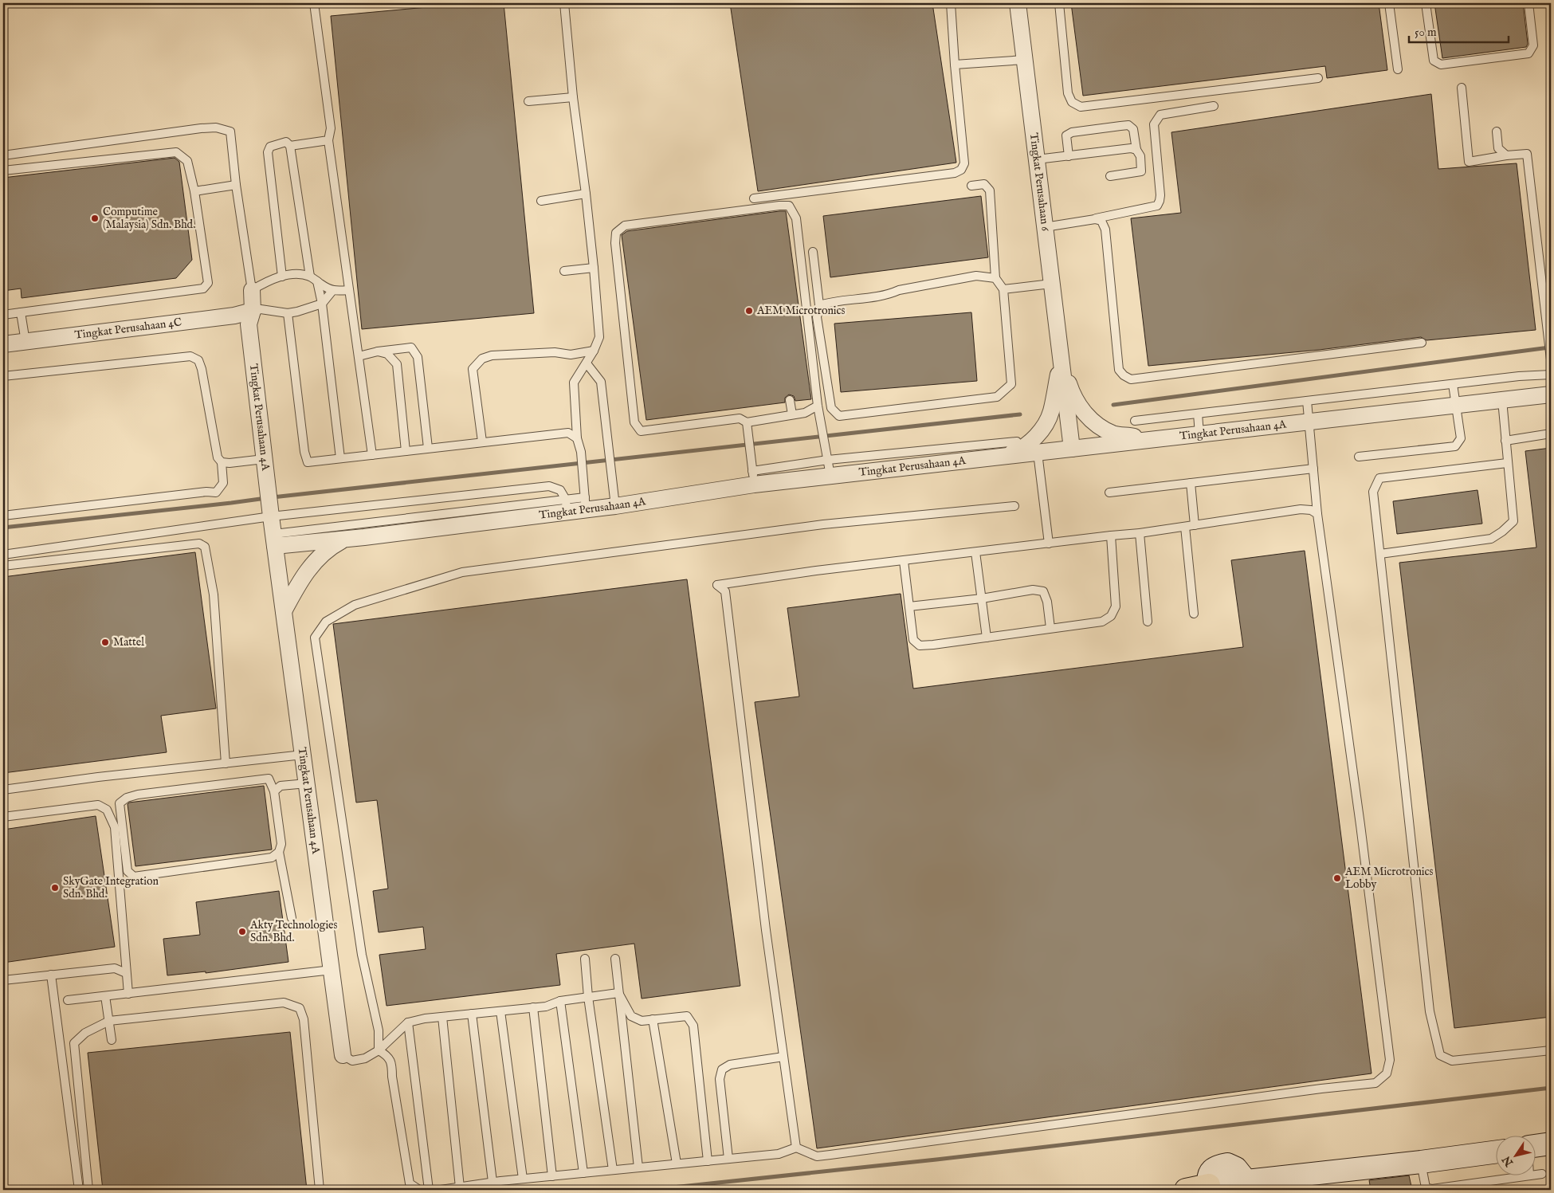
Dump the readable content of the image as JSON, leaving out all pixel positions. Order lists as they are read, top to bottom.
{
  "streets": {
    "street": ["Tingkat Perusahaan 6", "Tingkat Perusahaan 4C", "Tingkat Perusahaan 4A"]
  },
  "crossings": [
    ["Tingkat Perusahaan 6", "Tingkat Perusahaan 4A"],
    ["Tingkat Perusahaan 4C", "Tingkat Perusahaan 4A"]
  ],
  "places": [
    "Computime (Malaysia) Sdn. Bhd.",
    "AEM Microtronics",
    "Mattel",
    "AEM Microtronics Lobby",
    "SkyGate Integration Sdn. Bhd.",
    "Akty Technologies Sdn. Bhd."
  ],
  "scale_bar": "50 m",
  "north": "bottom left"
}
